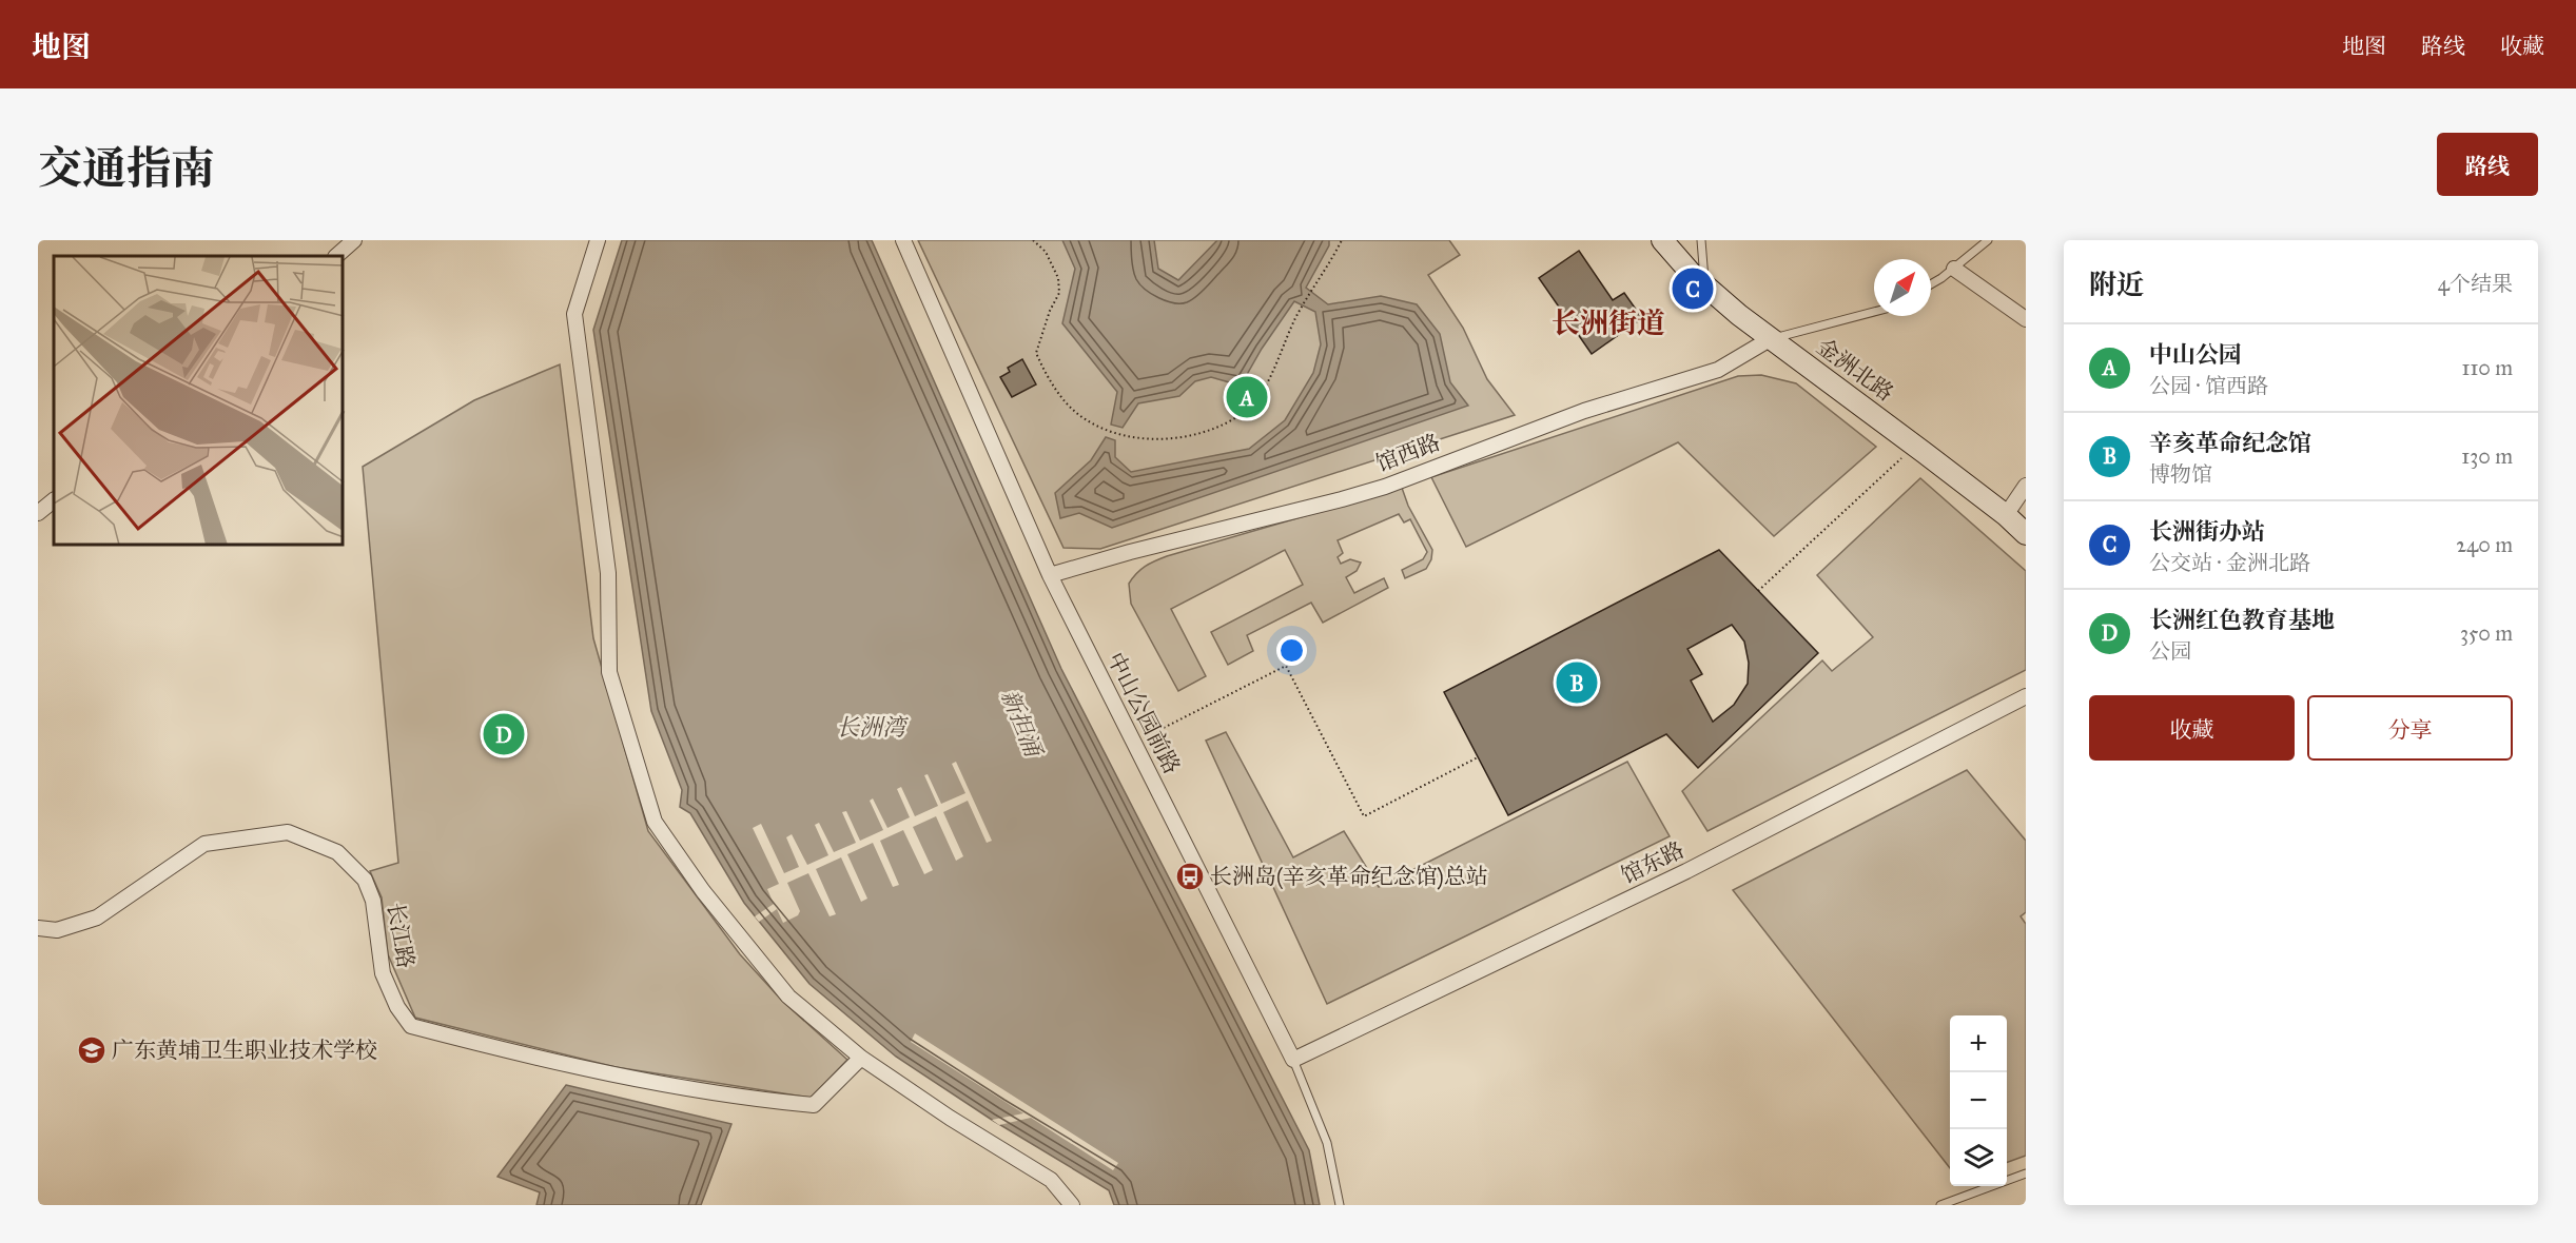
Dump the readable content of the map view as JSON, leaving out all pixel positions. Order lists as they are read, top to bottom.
{
  "streets": {
    "main road": ["金洲北路"],
    "street": [
      "馆西路",
      "中山公园前路",
      "馆东路",
      "长江路"
    ]
  },
  "crossings": [
    ["金洲北路", "馆西路"],
    ["馆西路", "中山公园前路"],
    ["中山公园前路", "馆东路"]
  ],
  "districts": ["长洲街道"],
  "water": ["新担涌", "长洲湾"],
  "places": {
    "bus stop": ["长洲岛(辛亥革命纪念馆)总站"],
    "school or university": ["广东黄埔卫生职业技术学校"]
  },
  "north": "top right",
  "page": {
    "header": "地图",
    "nav": ["地图", "路线", "收藏"],
    "title": "交通指南",
    "buttons": [
      "路线",
      ["收藏", "分享"]
    ],
    "heading": ["附近", "4个结果"],
    "pins": [
      "C",
      "A",
      "B",
      "D"
    ],
    "list": [
      {
        "mark": "A",
        "name": "中山公园",
        "note": "公园 · 馆西路",
        "value": "110 m"
      },
      {
        "mark": "B",
        "name": "辛亥革命纪念馆",
        "note": "博物馆",
        "value": "130 m"
      },
      {
        "mark": "C",
        "name": "长洲街办站",
        "note": "公交站 · 金洲北路",
        "value": "240 m"
      },
      {
        "mark": "D",
        "name": "长洲红色教育基地",
        "note": "公园",
        "value": "350 m"
      }
    ],
    "map_buttons": ["+", "−"]
  }
}
